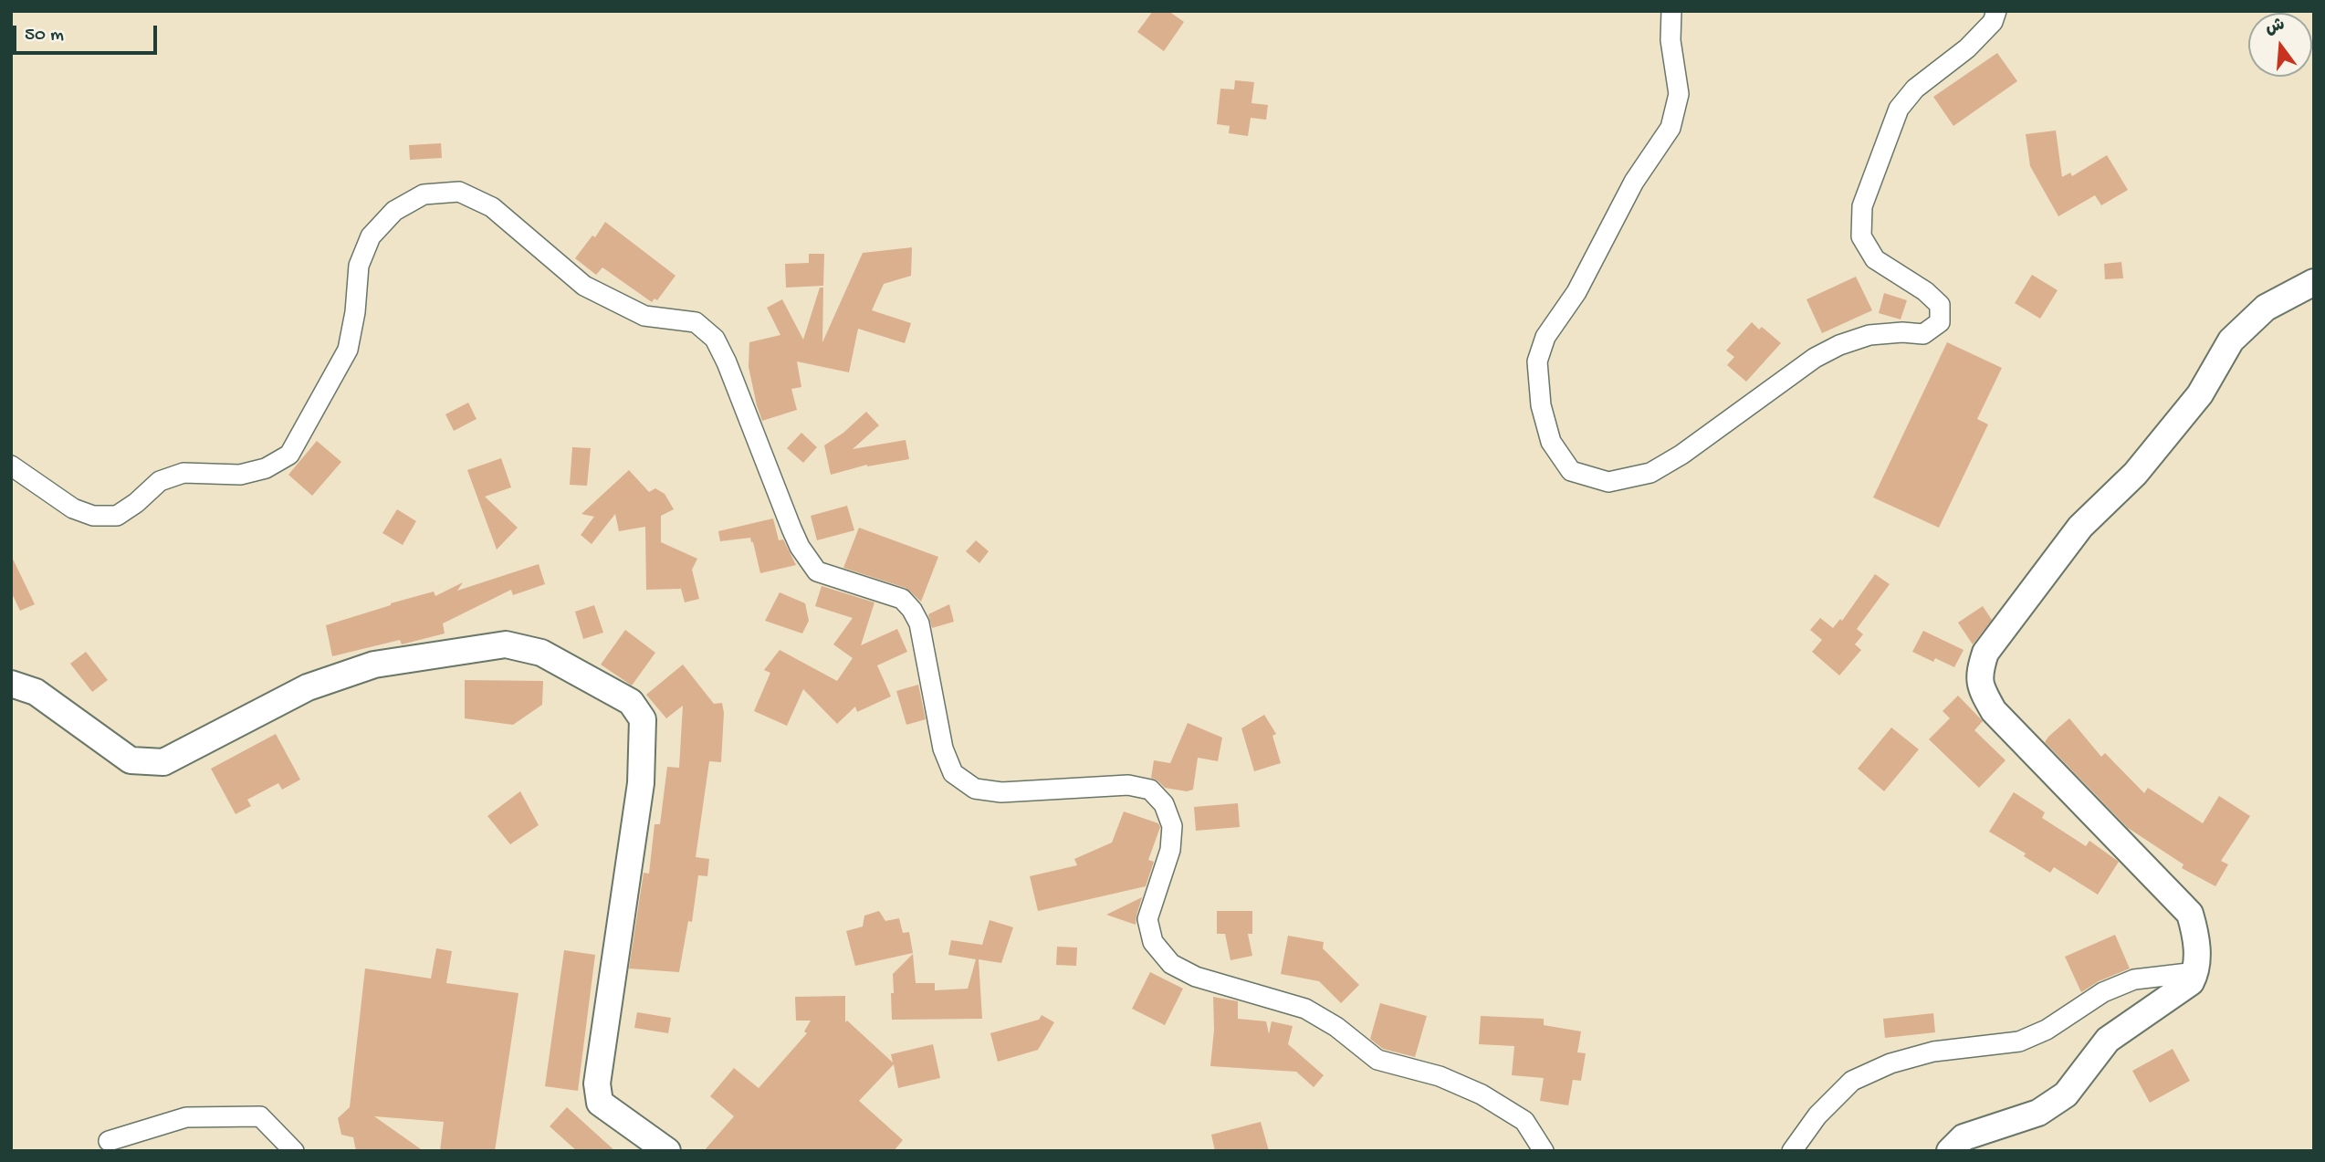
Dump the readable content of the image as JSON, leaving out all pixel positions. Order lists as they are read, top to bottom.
{
  "scale_bar": "50 m",
  "north": "top"
}
